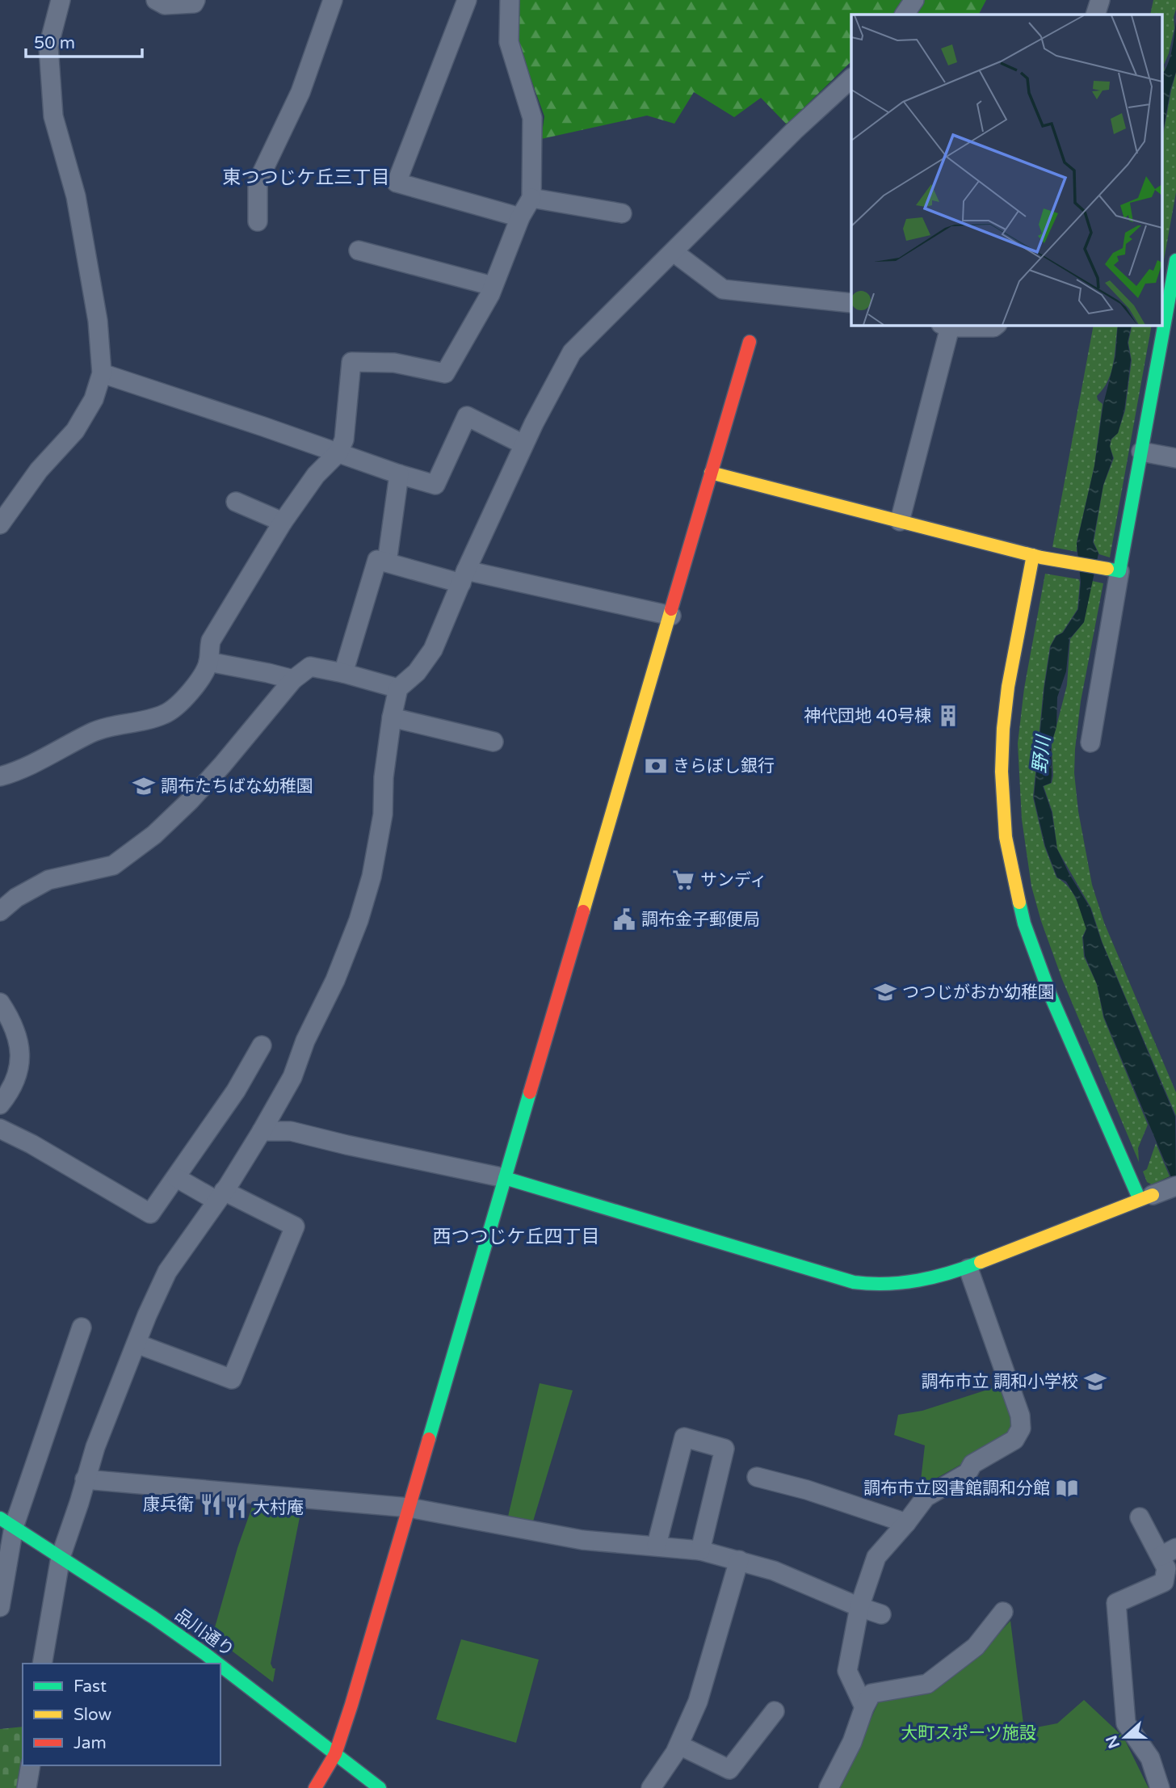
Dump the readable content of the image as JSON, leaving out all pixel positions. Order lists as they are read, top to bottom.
{
  "streets": {
    "street": ["品川通り"]
  },
  "districts": ["東つつじケ丘三丁目", "西つつじケ丘四丁目"],
  "water": ["野川"],
  "parks": ["大町スポーツ施設"],
  "places": {
    "building": ["神代団地 40号棟"],
    "bank": ["きらぼし銀行"],
    "school or university": ["調布たちばな幼稚園", "つつじがおか幼稚園", "調布市立 調和小学校"],
    "supermarket": ["サンディ"],
    "public building": ["調布金子郵便局"],
    "library": ["調布市立図書館調和分館"],
    "restaurant": ["康兵衛", "大村庵"]
  },
  "legend": ["Fast", "Slow", "Jam"],
  "scale_bar": "50 m",
  "north": "left"
}
